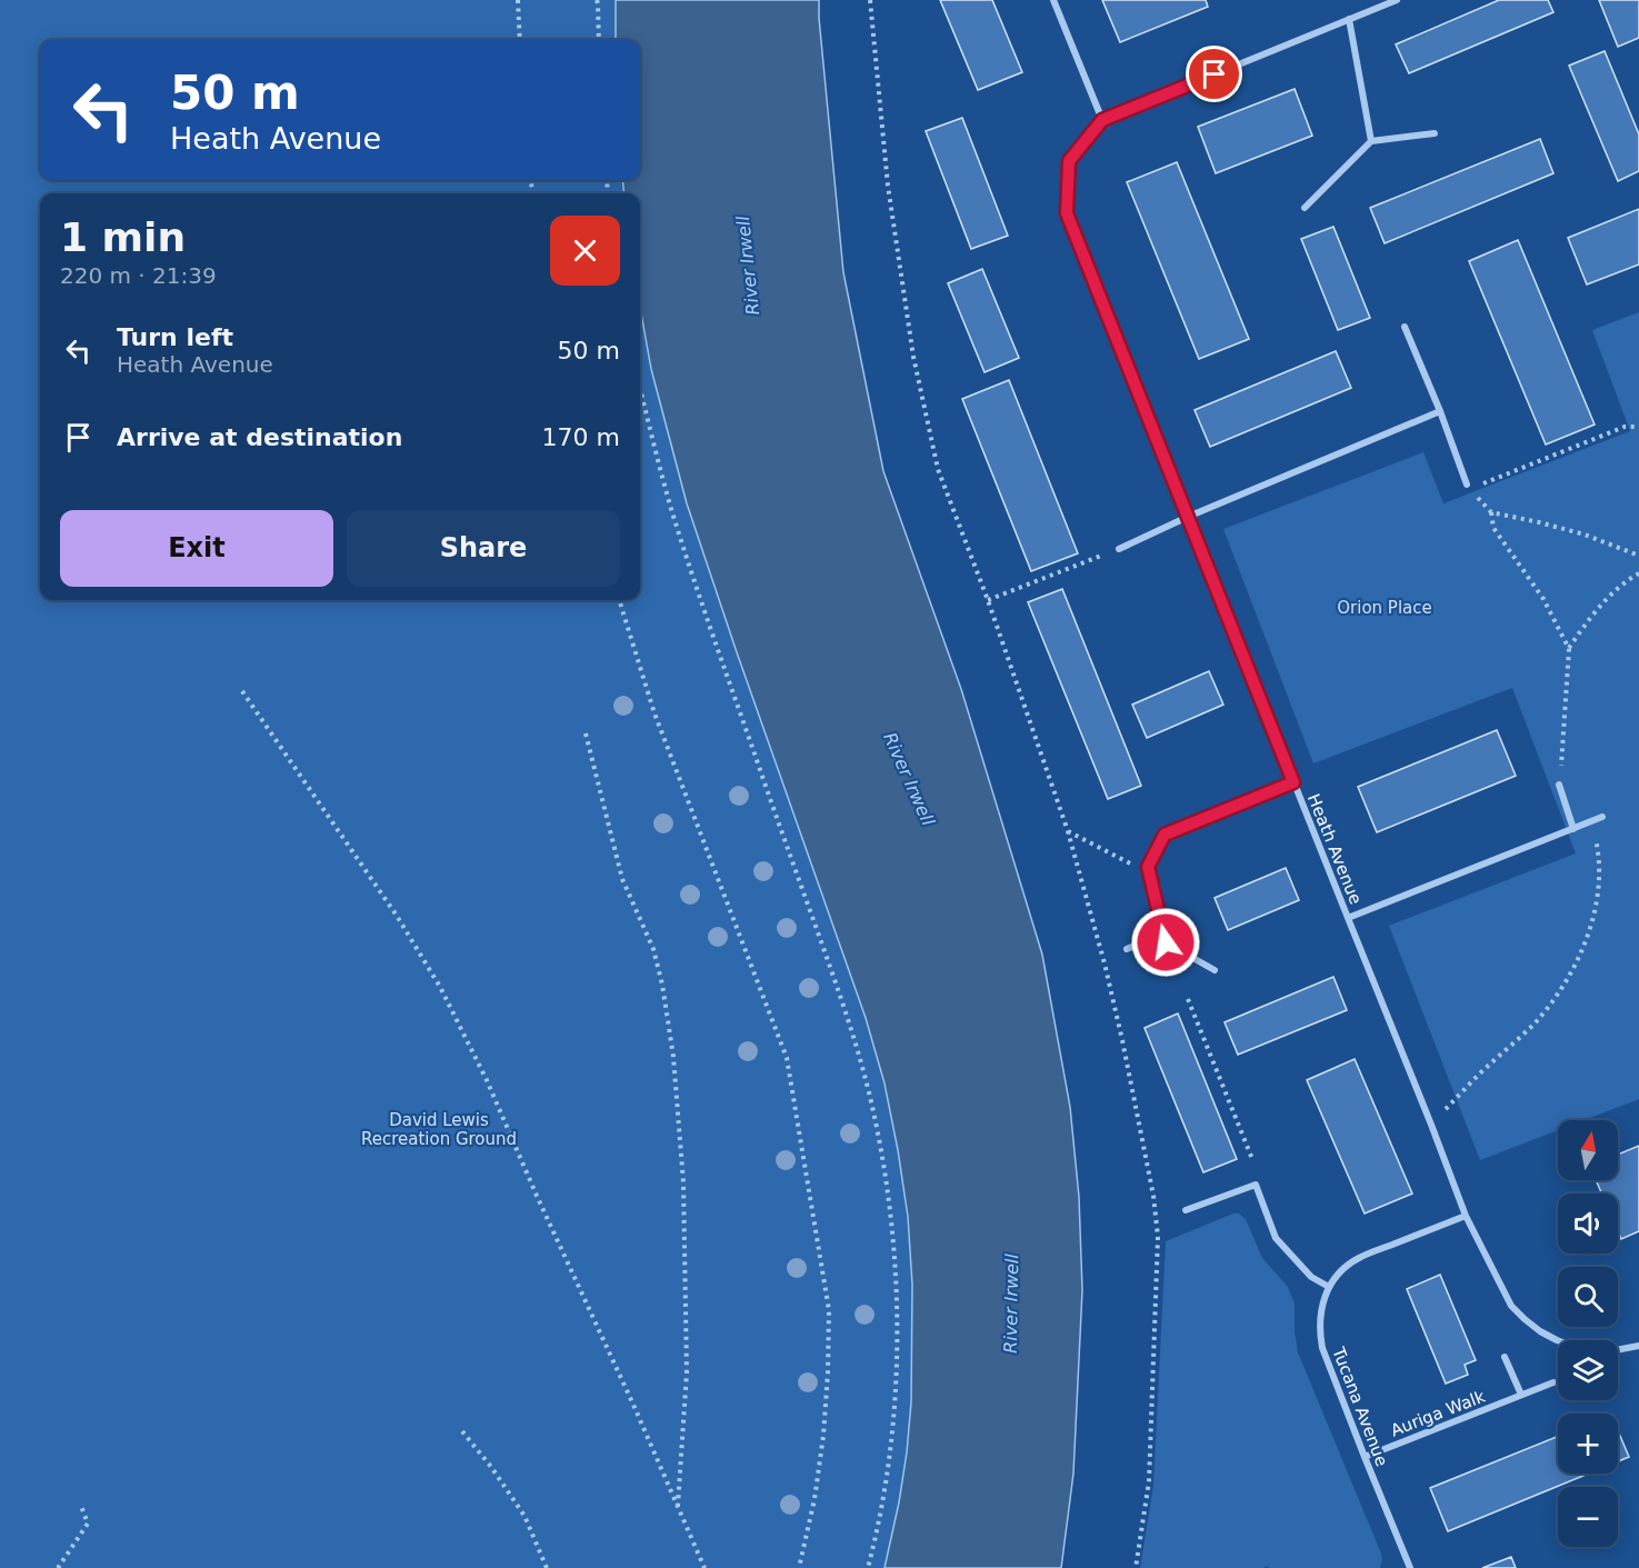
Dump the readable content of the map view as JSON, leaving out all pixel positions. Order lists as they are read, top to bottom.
{
  "streets": {
    "street": ["Heath Avenue", "Tucana Avenue", "Auriga Walk"]
  },
  "crossings": [
    ["Heath Avenue", "Tucana Avenue"],
    ["Tucana Avenue", "Auriga Walk"]
  ],
  "water": ["River Irwell"],
  "parks": ["Orion Place", "David Lewis Recreation Ground"],
  "north": "top",
  "page": {
    "turn": ["50 m", "Heath Avenue"],
    "heading": ["1 min", "220 m · 21:39"],
    "list": [
      {
        "name": "Turn left",
        "note": "Heath Avenue",
        "value": "50 m"
      },
      {
        "name": "Arrive at destination",
        "value": "170 m"
      }
    ],
    "buttons": ["Exit", "Share"],
    "map_buttons": ["+", "−"]
  }
}
